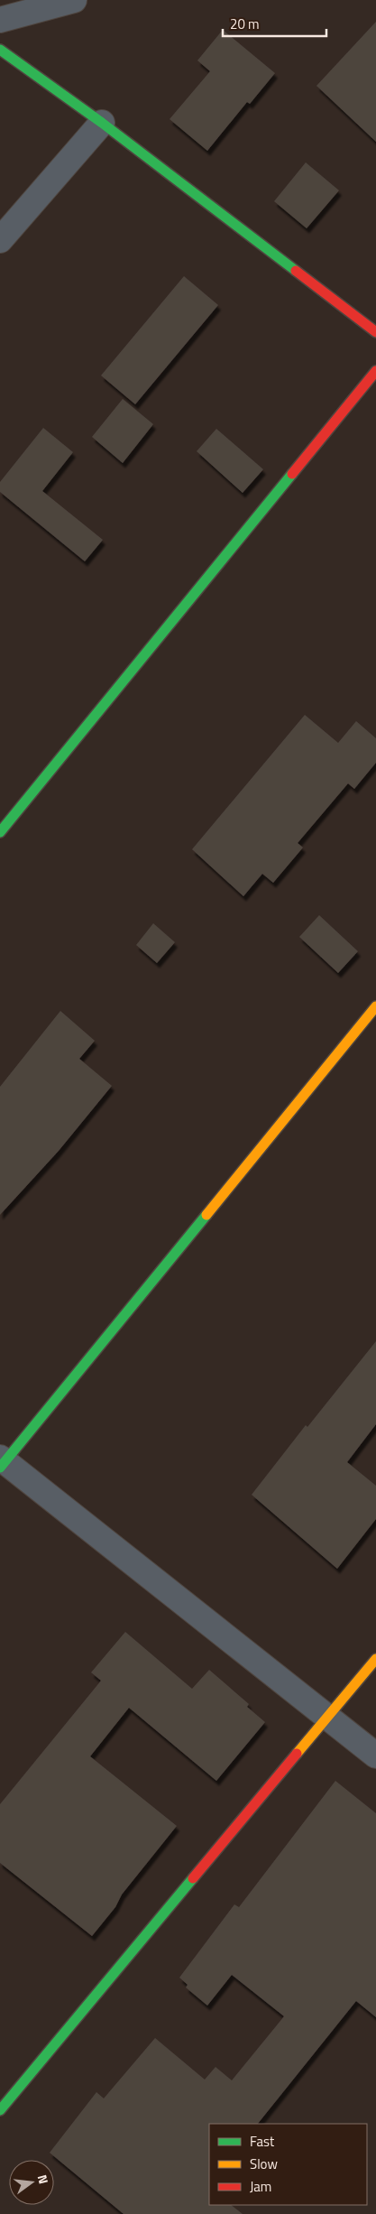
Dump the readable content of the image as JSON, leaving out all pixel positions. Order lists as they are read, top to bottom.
{
  "legend": ["Fast", "Slow", "Jam"],
  "scale_bar": "20 m",
  "north": "right"
}
